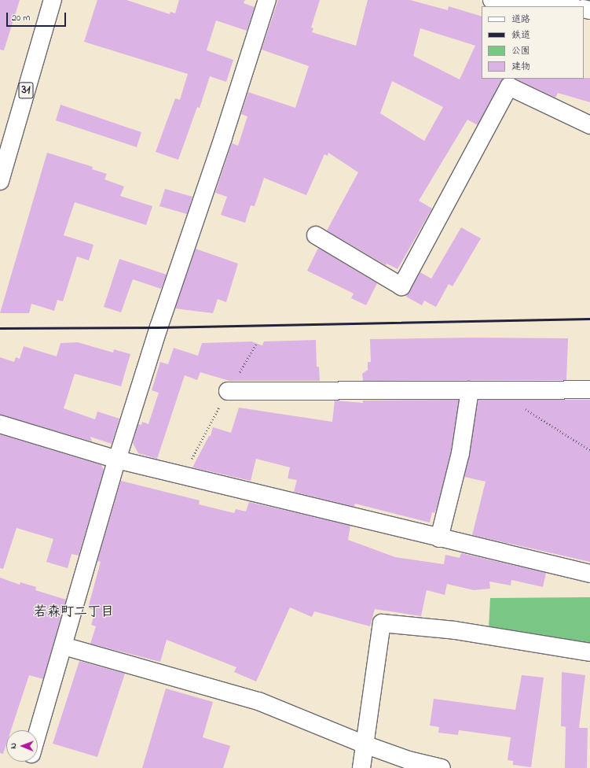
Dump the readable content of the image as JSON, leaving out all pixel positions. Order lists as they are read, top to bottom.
{
  "streets": {
    "street": ["31"]
  },
  "districts": ["若森町二丁目"],
  "legend": [
    "道路",
    "鉄道",
    "公園",
    "建物"
  ],
  "scale_bar": "20 m",
  "north": "left"
}
